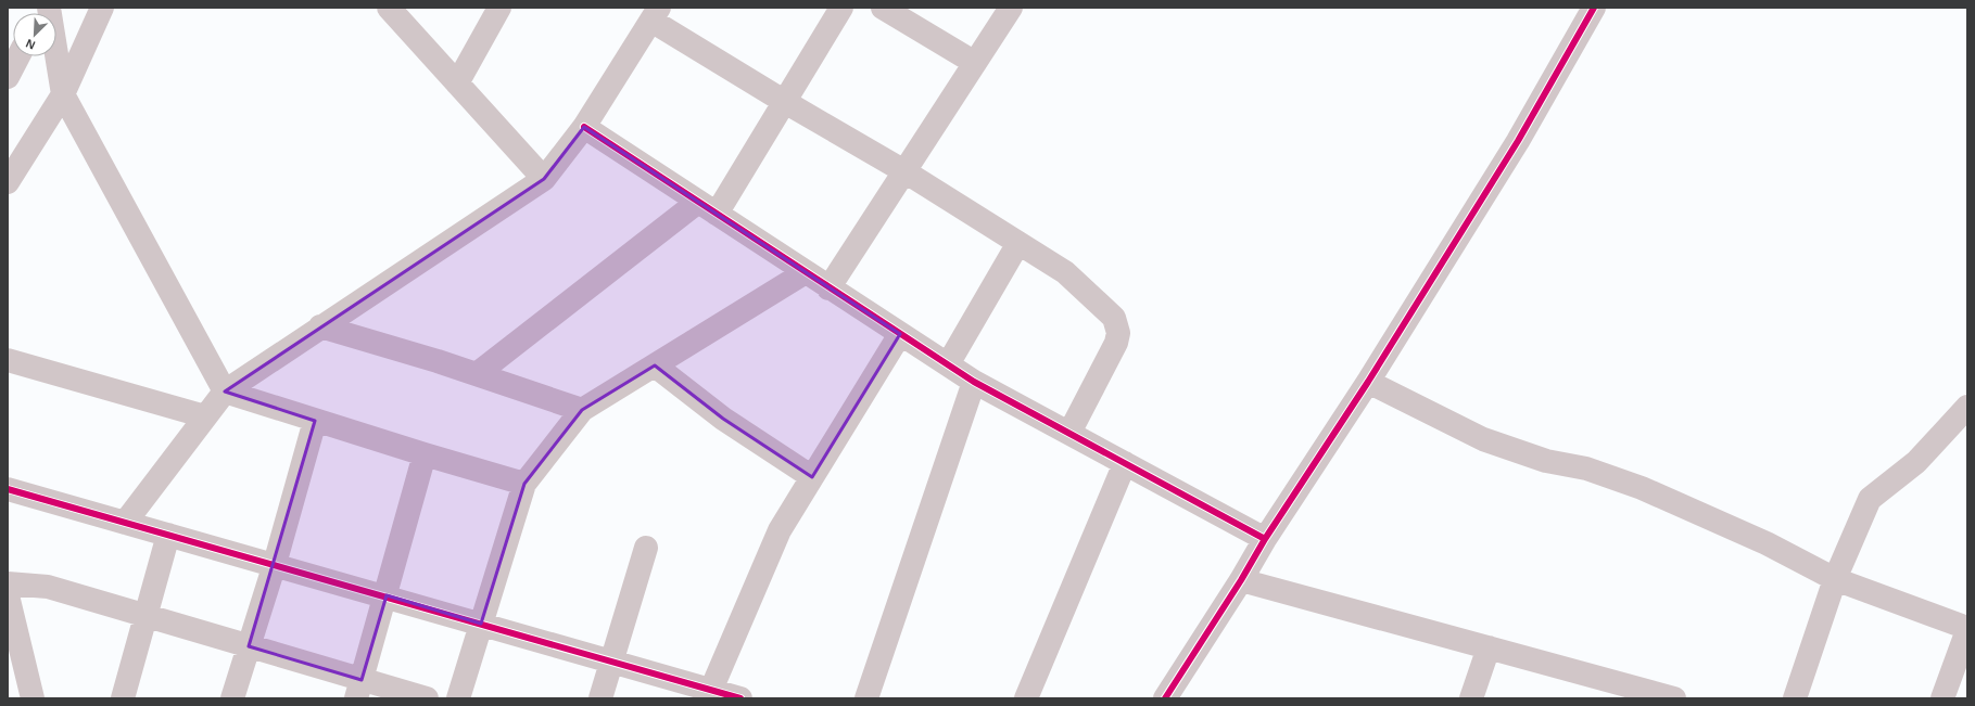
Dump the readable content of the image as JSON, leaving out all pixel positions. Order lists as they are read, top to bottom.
{
  "north": "bottom left"
}
